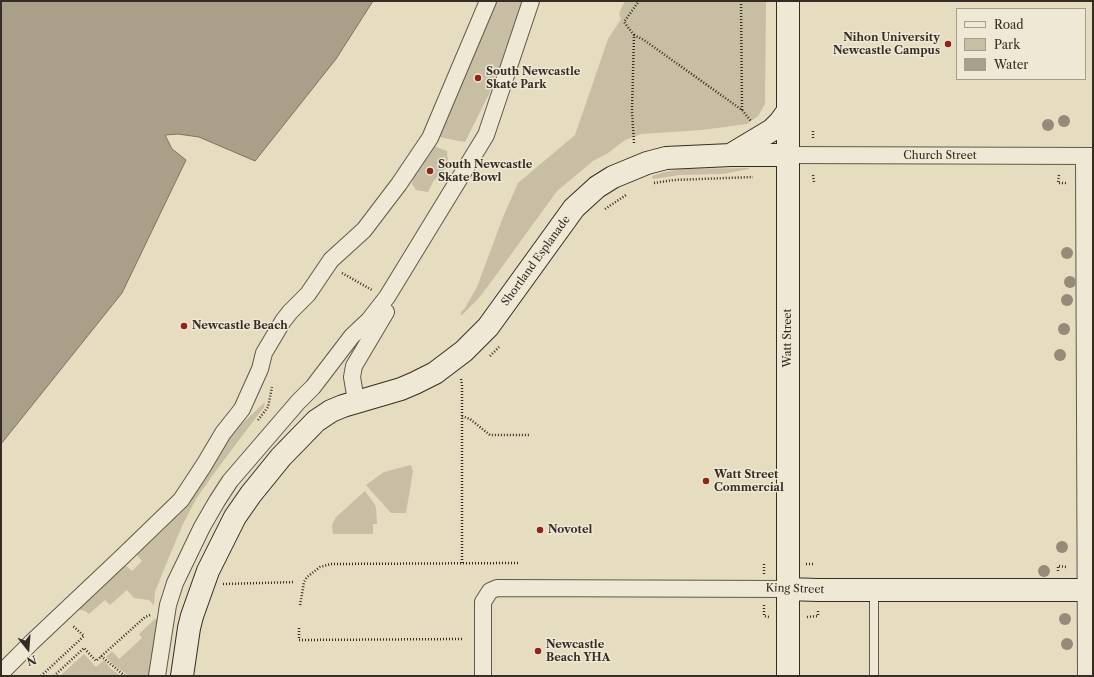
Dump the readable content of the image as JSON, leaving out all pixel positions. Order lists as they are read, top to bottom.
{
  "streets": {
    "main road": ["Shortland Esplanade", "Watt Street", "King Street"],
    "street": ["Church Street"]
  },
  "crossings": [
    ["Church Street", "Shortland Esplanade"],
    ["Church Street", "Watt Street"],
    ["Shortland Esplanade", "Watt Street"],
    ["Watt Street", "King Street"]
  ],
  "places": [
    "Nihon University Newcastle Campus",
    "South Newcastle Skate Park",
    "South Newcastle Skate Bowl",
    "Newcastle Beach",
    "Watt Street Commercial",
    "Novotel",
    "Newcastle Beach YHA"
  ],
  "legend": ["Road", "Park", "Water"],
  "north": "bottom"
}
